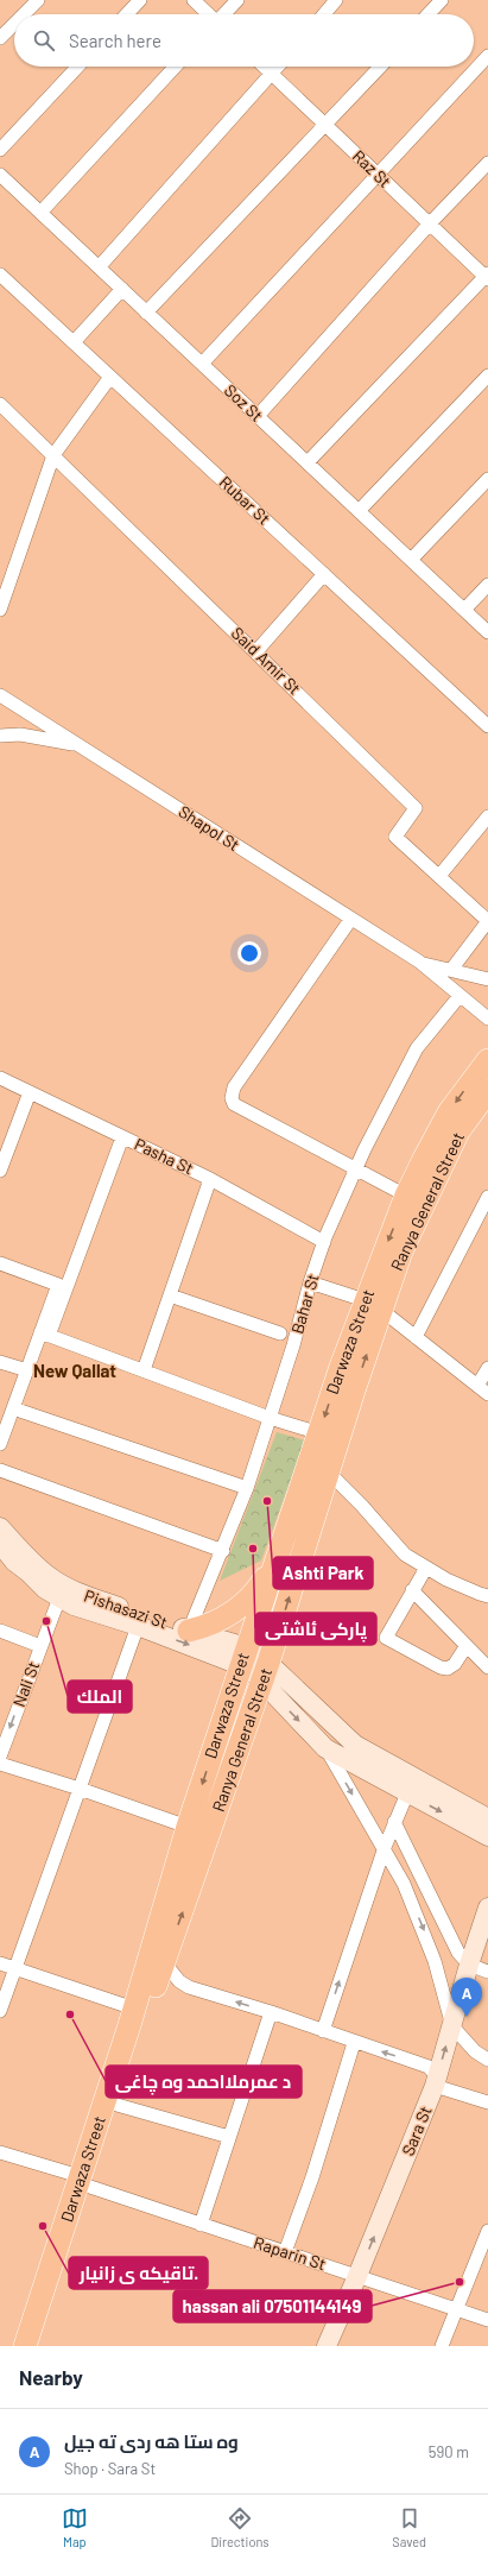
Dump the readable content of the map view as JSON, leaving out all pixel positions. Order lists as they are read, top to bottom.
{
  "streets": {
    "highway": ["Ranya General Street", "Darwaza Street"],
    "main road": ["Pishasazi St", "Sara St"],
    "street": [
      "Raz St",
      "Soz St",
      "Rubar St",
      "Said Amir St",
      "Shapol St",
      "Pasha St",
      "Bahar St",
      "Nali St",
      "Raparin St"
    ]
  },
  "crossings": [
    ["Pasha St", "Bahar St"],
    ["Ranya General Street", "Darwaza Street"],
    ["Ranya General Street", "Pishasazi St"],
    ["Ranya General Street", "Raparin St"],
    ["Bahar St", "Pishasazi St"],
    ["Darwaza Street", "Pishasazi St"],
    ["Darwaza Street", "Raparin St"],
    ["Pishasazi St", "Nali St"],
    ["Sara St", "Raparin St"]
  ],
  "one_way": ["Ranya General Street", "Darwaza Street", "Sara St"],
  "districts": ["New Qallat"],
  "places": [
    "Ashti Park",
    "پارکی ئاشتی",
    "الملك",
    "د عمرملااحمد وه چاغى",
    "تاقيكه ى زانيار.",
    "hassan ali 07501144149"
  ],
  "page": {
    "search": "Search here",
    "pins": "A",
    "heading": "Nearby",
    "list": [
      {
        "mark": "A",
        "name": "وه ستا هه ردى ته جيل",
        "note": "Shop · Sara St",
        "value": "590 m"
      }
    ],
    "nav": ["Map", "Directions", "Saved"]
  }
}
